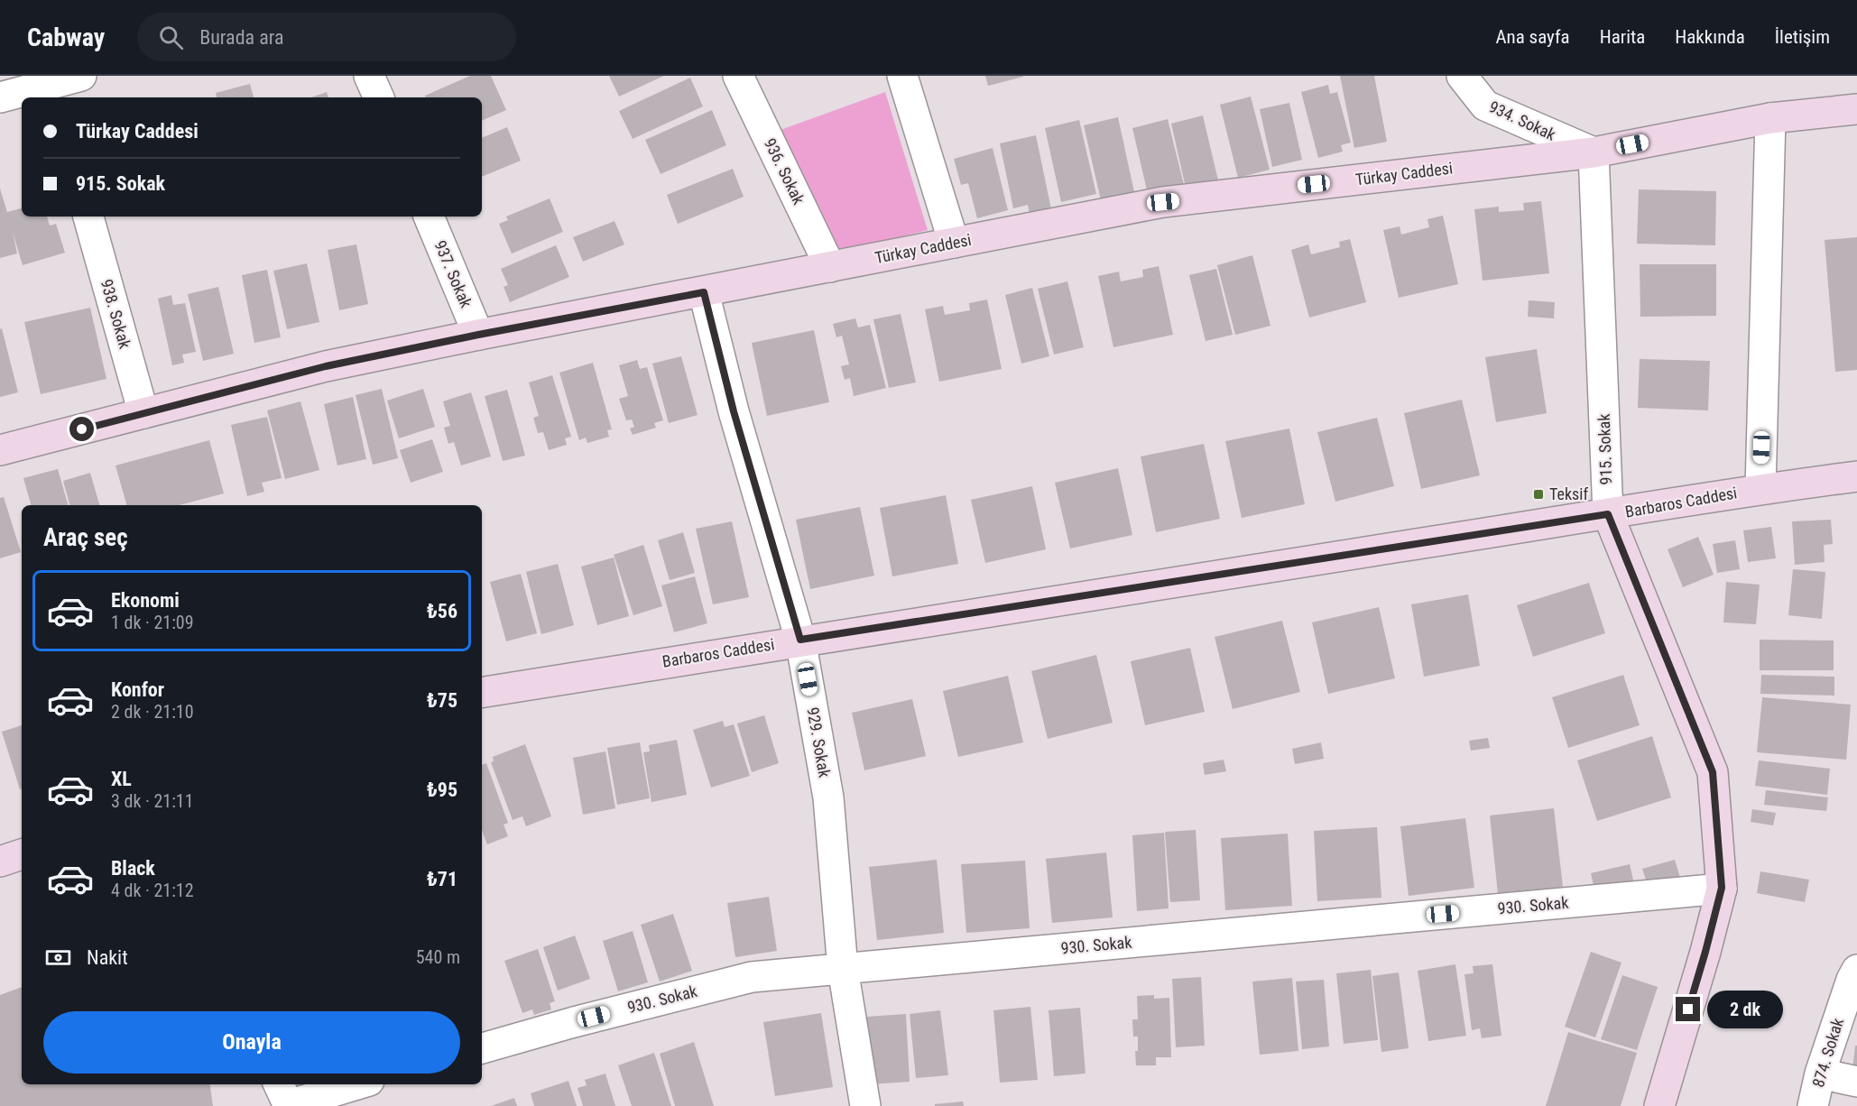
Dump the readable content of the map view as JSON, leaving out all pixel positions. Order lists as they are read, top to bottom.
{
  "streets": {
    "street": [
      "934. Sokak",
      "936. Sokak",
      "Türkay Caddesi",
      "937. Sokak",
      "938. Sokak",
      "915. Sokak",
      "Barbaros Caddesi",
      "929. Sokak",
      "930. Sokak",
      "874. Sokak"
    ]
  },
  "crossings": [
    ["934. Sokak", "Türkay Caddesi"],
    ["934. Sokak", "915. Sokak"],
    ["936. Sokak", "Türkay Caddesi"],
    ["Türkay Caddesi", "937. Sokak"],
    ["Türkay Caddesi", "938. Sokak"],
    ["Türkay Caddesi", "915. Sokak"],
    ["Türkay Caddesi", "929. Sokak"],
    ["915. Sokak", "Barbaros Caddesi"],
    ["915. Sokak", "930. Sokak"],
    ["Barbaros Caddesi", "929. Sokak"],
    ["929. Sokak", "930. Sokak"]
  ],
  "places": {
    "transit": ["Teksif"]
  },
  "page": {
    "header": "Cabway",
    "search": "Burada ara",
    "nav": [
      "Ana sayfa",
      "Harita",
      "Hakkında",
      "İletişim"
    ],
    "banner": ["Türkay Caddesi", "915. Sokak"],
    "heading": "Araç seç",
    "list": [
      {
        "name": "Ekonomi",
        "note": "1 dk · 21:09",
        "value": "₺56"
      },
      {
        "name": "Konfor",
        "note": "2 dk · 21:10",
        "value": "₺75"
      },
      {
        "name": "XL",
        "note": "3 dk · 21:11",
        "value": "₺95"
      },
      {
        "name": "Black",
        "note": "4 dk · 21:12",
        "value": "₺71"
      }
    ],
    "pay": ["Nakit", "540 m"],
    "bubble": "2 dk",
    "buttons": "Onayla"
  }
}
